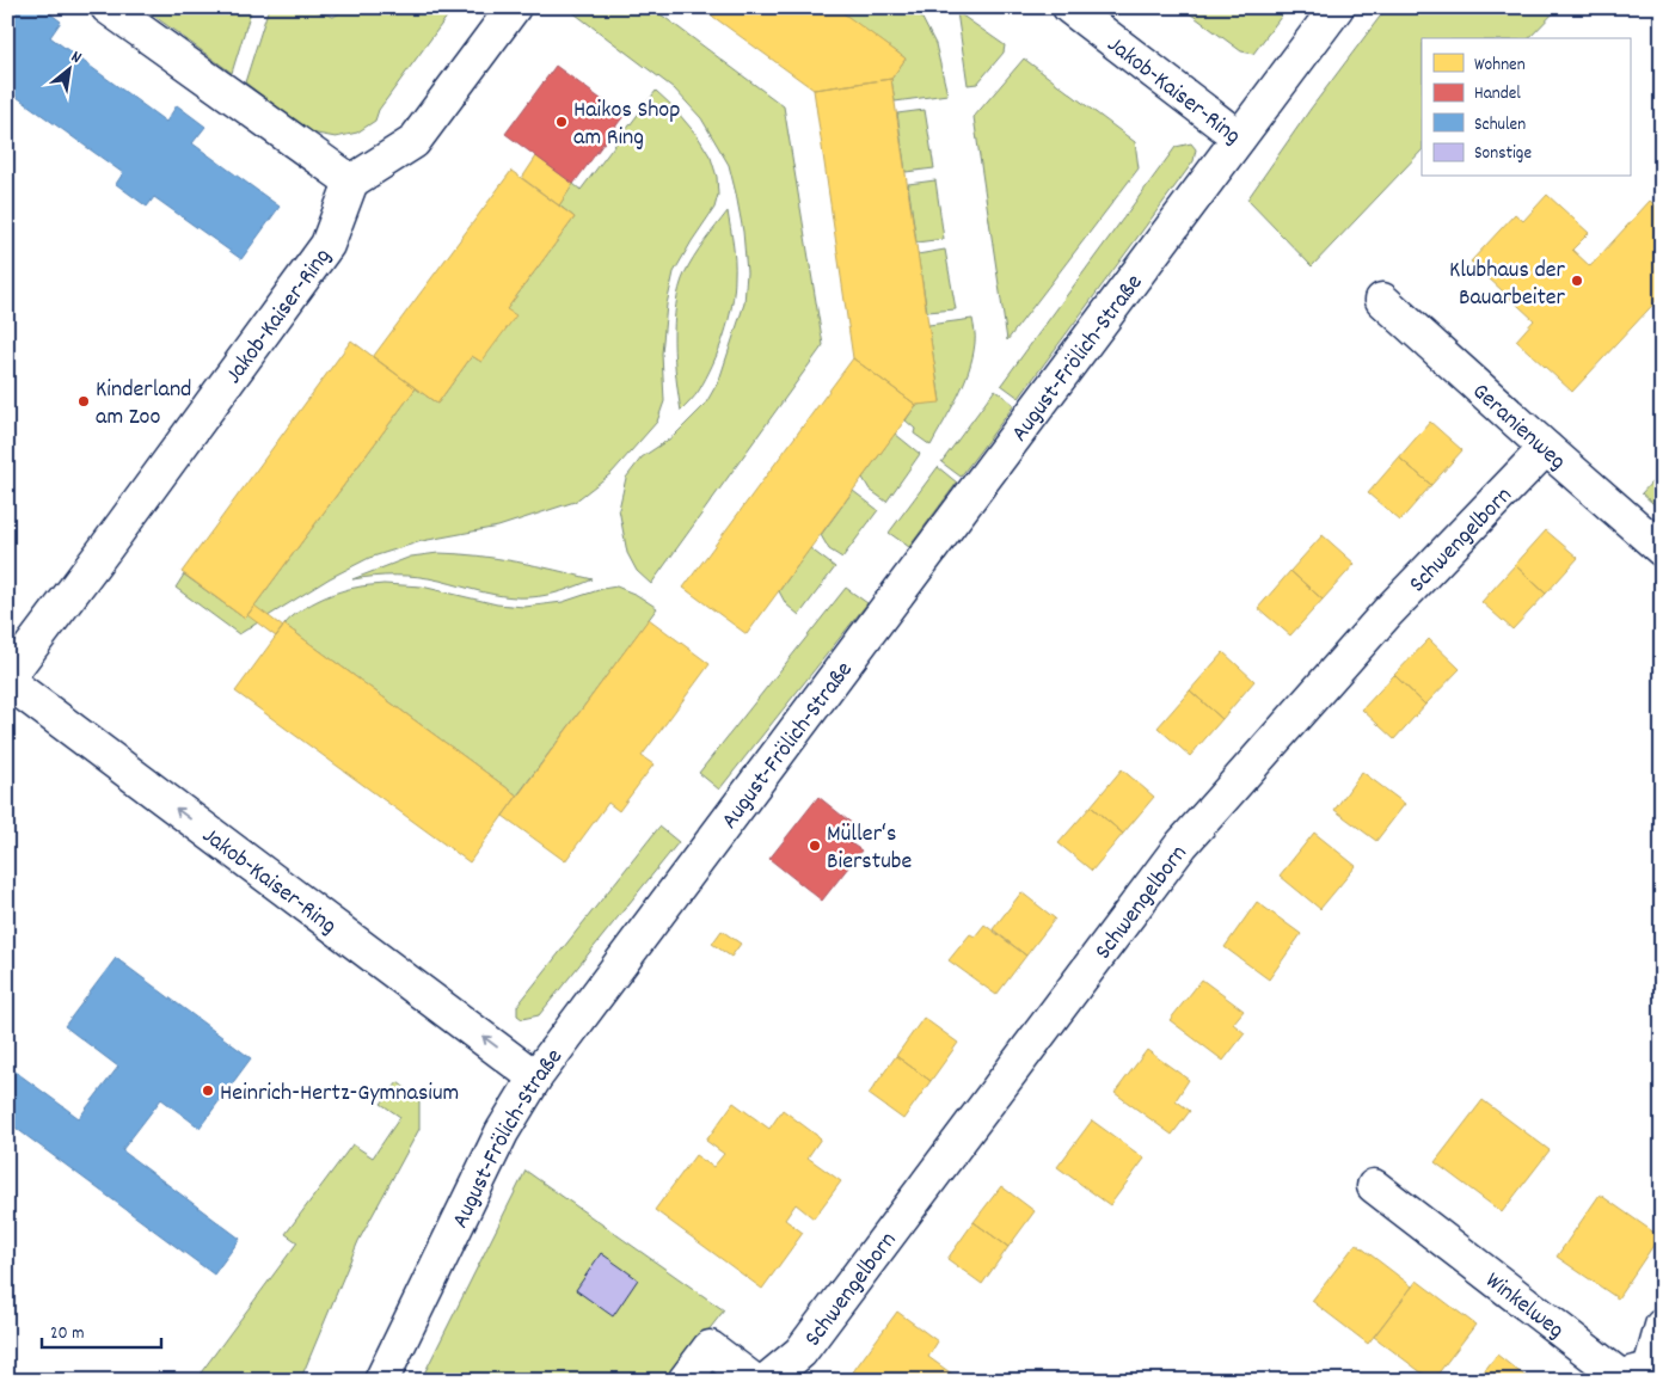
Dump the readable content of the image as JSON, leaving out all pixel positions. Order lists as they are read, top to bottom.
{
  "streets": {
    "street": [
      "Jakob-Kaiser-Ring",
      "August-Frölich-Straße",
      "Geranienweg",
      "Schwengelborn",
      "Winkelweg"
    ]
  },
  "crossings": [
    ["Jakob-Kaiser-Ring", "August-Frölich-Straße"],
    ["Geranienweg", "Schwengelborn"]
  ],
  "one_way": ["Jakob-Kaiser-Ring"],
  "places": [
    "Haikos Shop am Ring",
    "Klubhaus der Bauarbeiter",
    "Kinderland am Zoo",
    "Müller‘s Bierstube",
    "Heinrich-Hertz-Gymnasium"
  ],
  "legend": [
    "Wohnen",
    "Handel",
    "Schulen",
    "Sonstige"
  ],
  "scale_bar": "20 m",
  "north": "top right"
}
